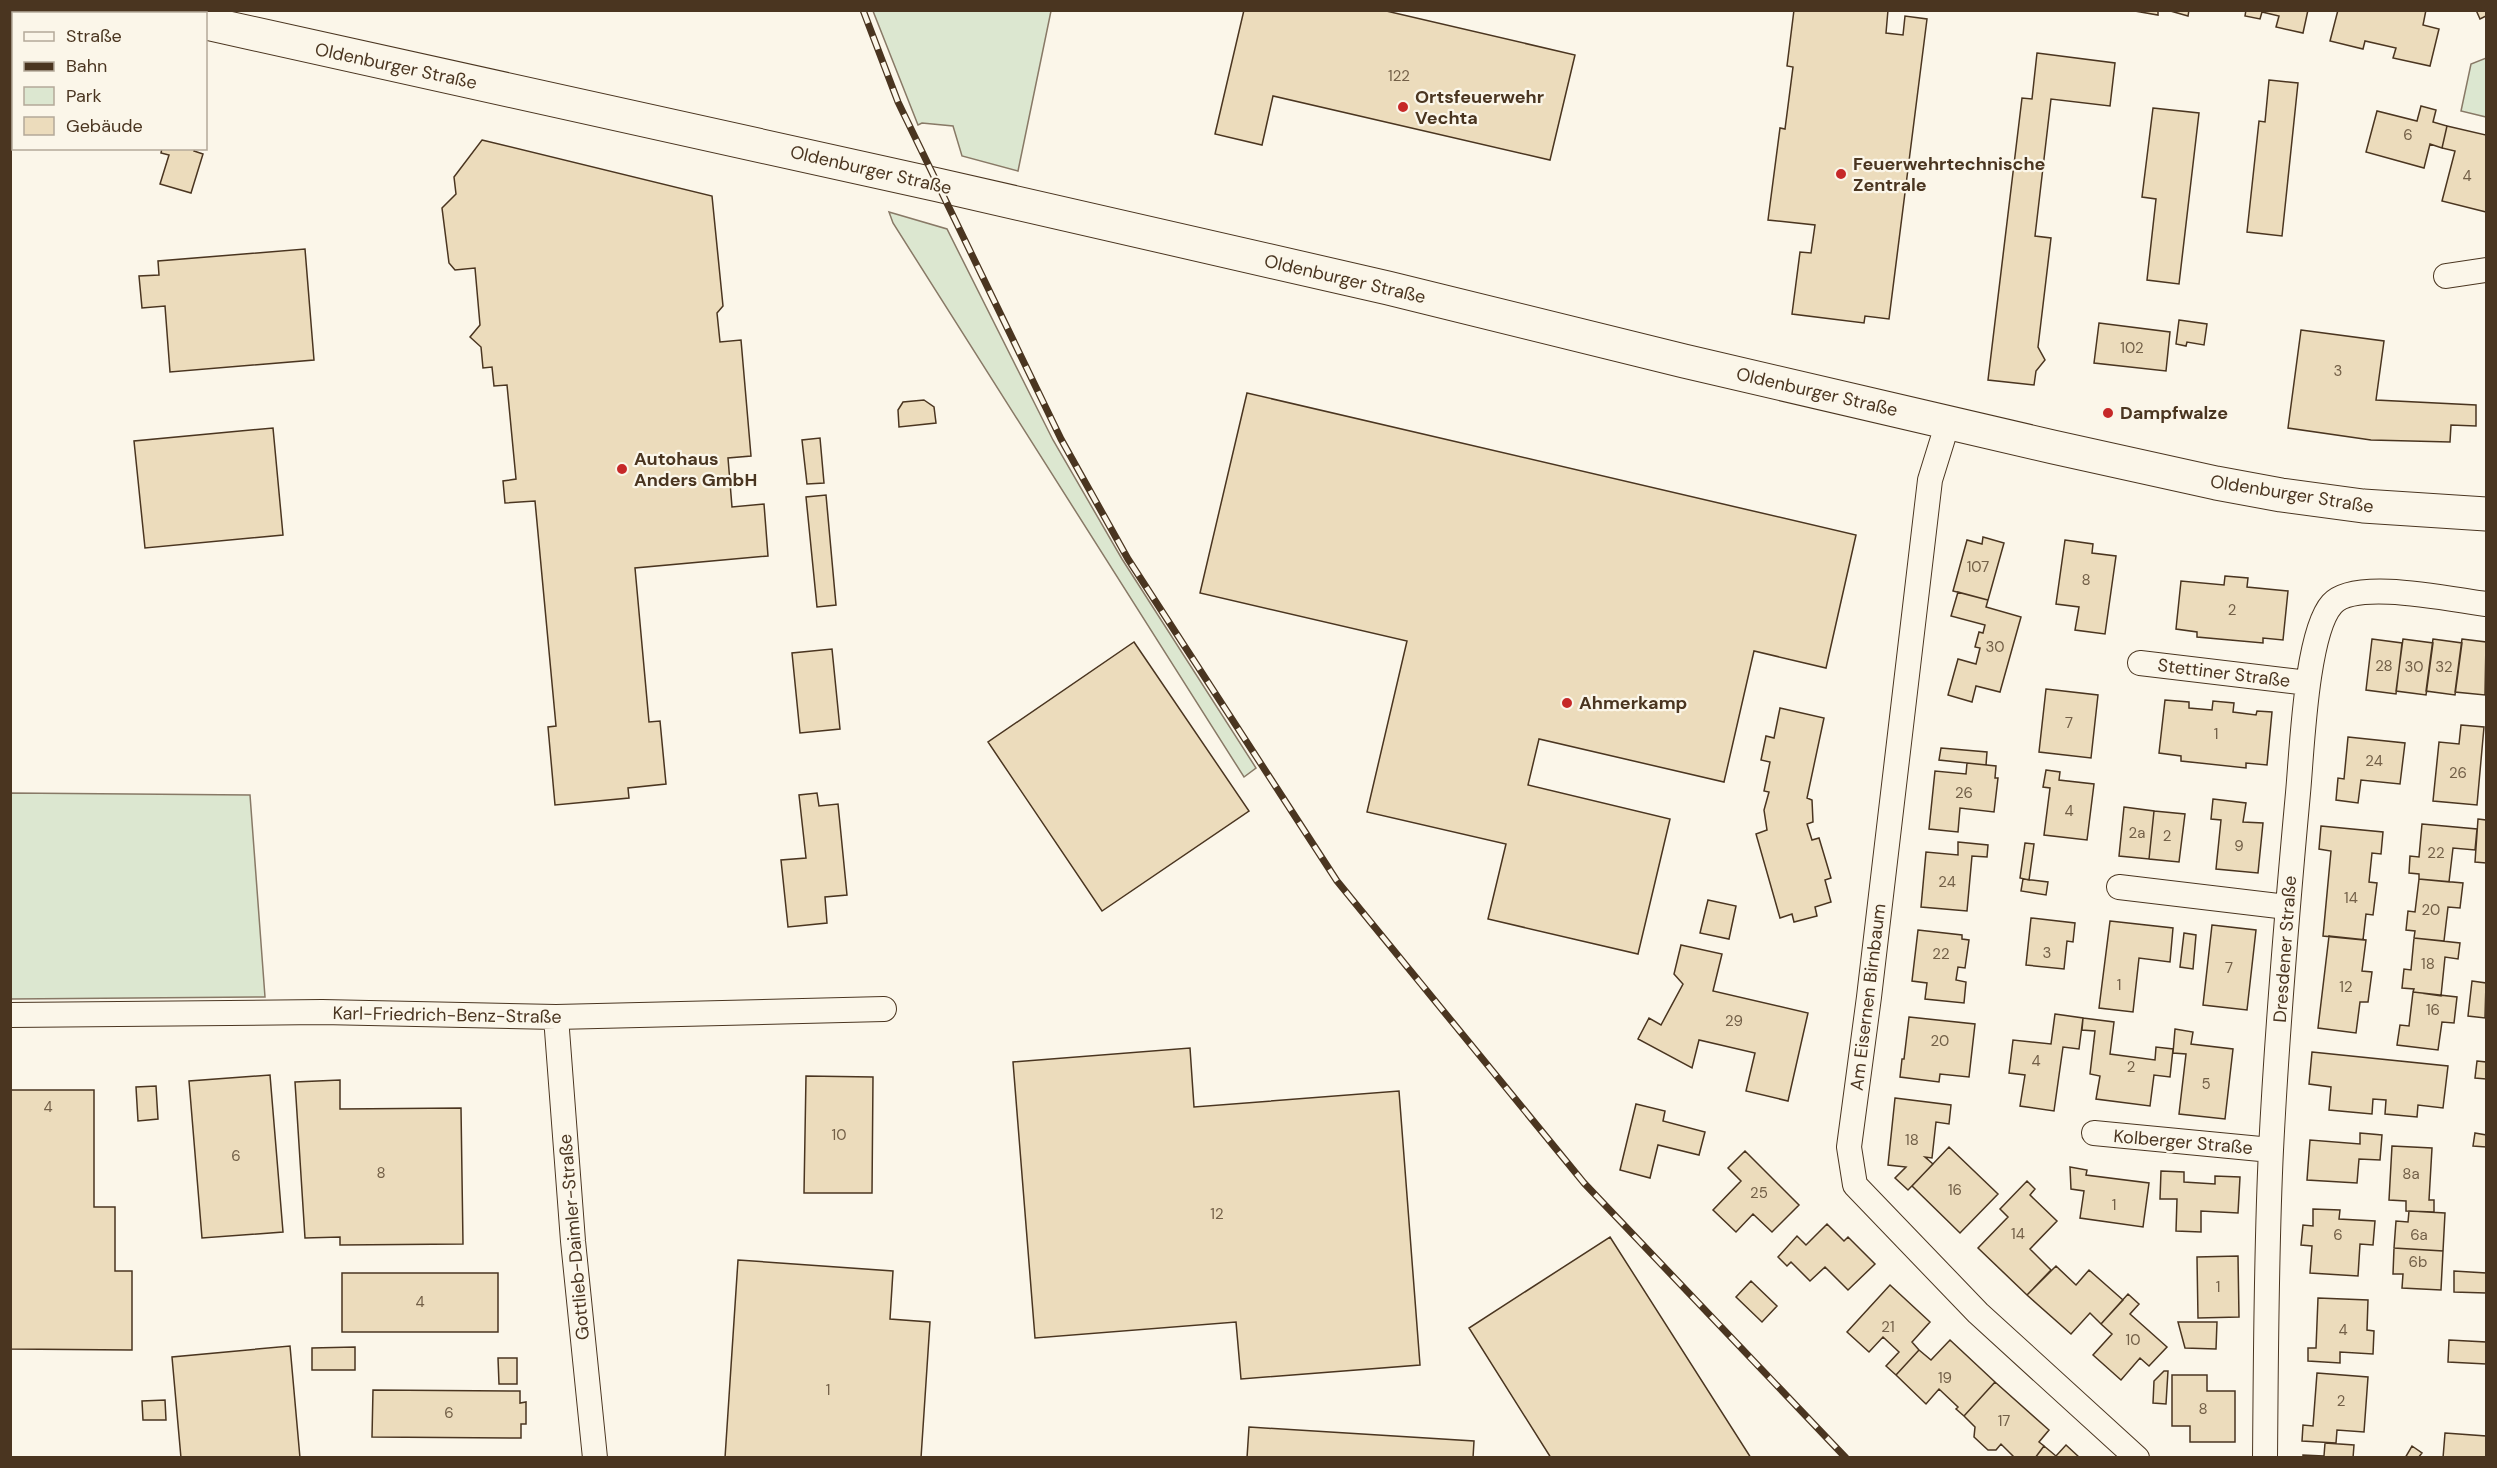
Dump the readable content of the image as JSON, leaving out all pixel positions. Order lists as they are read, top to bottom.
{
  "streets": {
    "main road": ["Oldenburger Straße"],
    "street": [
      "Stettiner Straße",
      "Dresdener Straße",
      "Am Eisernen Birnbaum",
      "Karl-Friedrich-Benz-Straße",
      "Kolberger Straße",
      "Gottlieb-Daimler-Straße"
    ]
  },
  "crossings": [
    ["Oldenburger Straße", "Am Eisernen Birnbaum"],
    ["Stettiner Straße", "Dresdener Straße"],
    ["Dresdener Straße", "Kolberger Straße"],
    ["Karl-Friedrich-Benz-Straße", "Gottlieb-Daimler-Straße"]
  ],
  "places": [
    "Ortsfeuerwehr Vechta",
    "Feuerwehrtechnische Zentrale",
    "Dampfwalze",
    "Autohaus Anders GmbH",
    "Ahmerkamp"
  ],
  "house_numbers": [
    "122",
    "6",
    "4",
    "102",
    "3",
    "107",
    "8",
    "2",
    "30",
    "28",
    "30",
    "32",
    "7",
    "1",
    "24",
    "26",
    "26",
    "4",
    "2a",
    "2",
    "9",
    "22",
    "24",
    "14",
    "20",
    "3",
    "22",
    "18",
    "7",
    "1",
    "12",
    "16",
    "29",
    "20",
    "4",
    "2",
    "5",
    "4",
    "10",
    "18",
    "6",
    "8",
    "8a",
    "16",
    "25",
    "1",
    "12",
    "14",
    "6",
    "6a",
    "6b",
    "1",
    "4",
    "21",
    "4",
    "10",
    "19",
    "1",
    "2",
    "8",
    "6",
    "17"
  ],
  "legend": [
    "Straße",
    "Bahn",
    "Park",
    "Gebäude"
  ]
}
